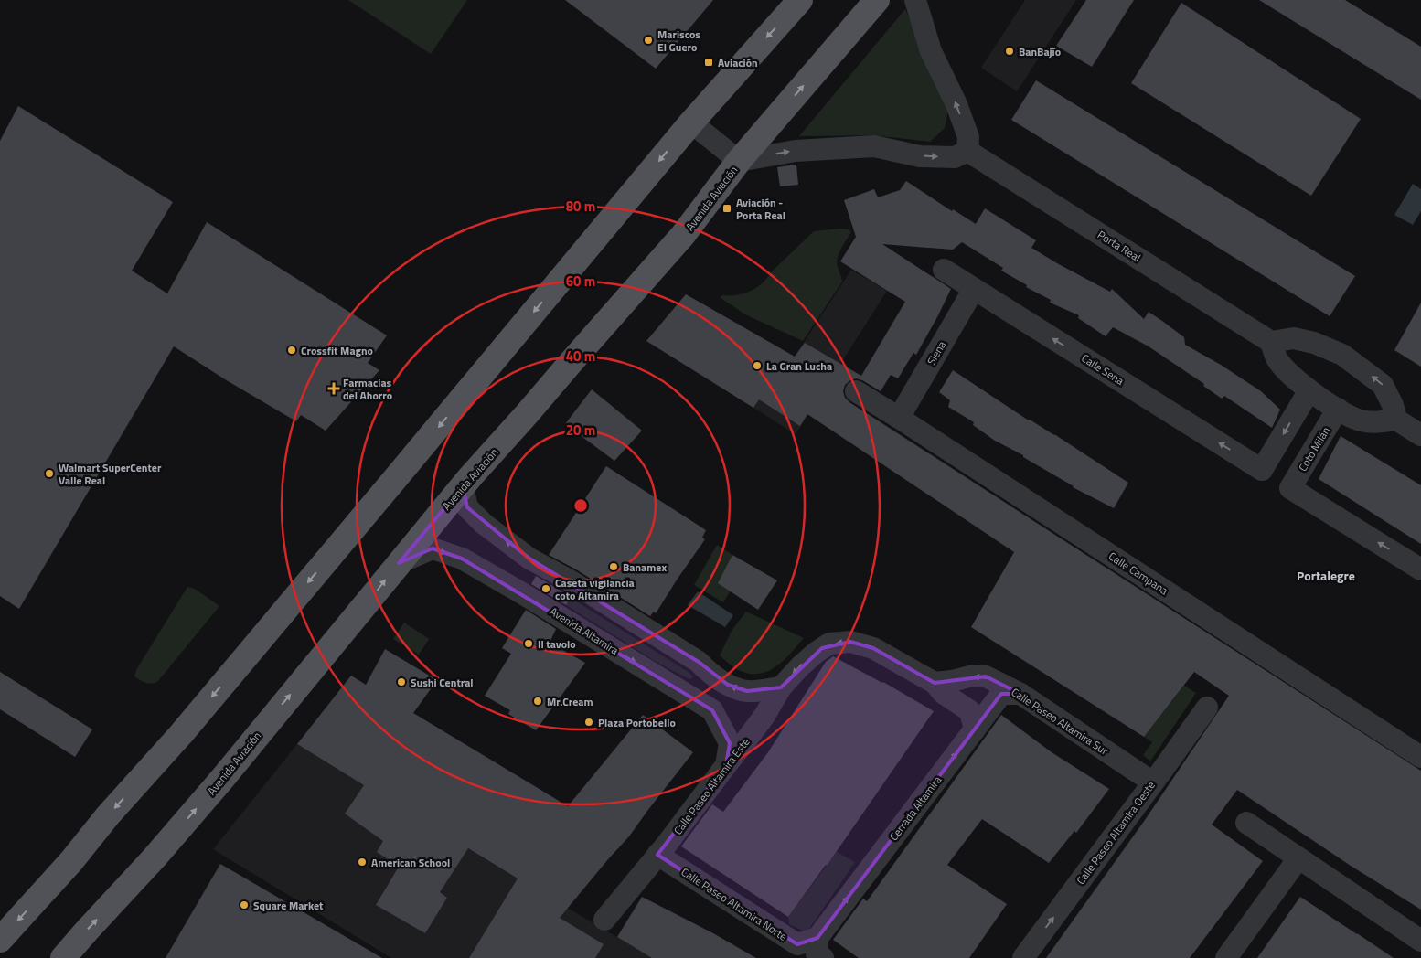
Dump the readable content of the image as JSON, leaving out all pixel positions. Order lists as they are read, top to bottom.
{
  "streets": {
    "main road": ["Avenida Aviación"],
    "street": [
      "Porta Real",
      "Siena",
      "Calle Sena",
      "Coto Milán",
      "Calle Campana",
      "Avenida Altamira",
      "Calle Paseo Altamira Sur",
      "Calle Paseo Altamira Este",
      "Cerrada Altamira",
      "Calle Paseo Altamira Oeste",
      "Calle Paseo Altamira Norte"
    ]
  },
  "crossings": [
    ["Avenida Aviación", "Avenida Altamira"],
    ["Siena", "Calle Sena"],
    ["Siena", "Calle Campana"],
    ["Avenida Altamira", "Calle Paseo Altamira Este"],
    ["Calle Paseo Altamira Sur", "Calle Paseo Altamira Este"],
    ["Calle Paseo Altamira Sur", "Cerrada Altamira"],
    ["Calle Paseo Altamira Sur", "Calle Paseo Altamira Oeste"],
    ["Calle Paseo Altamira Este", "Calle Paseo Altamira Norte"],
    ["Cerrada Altamira", "Calle Paseo Altamira Norte"]
  ],
  "one_way": ["Calle Sena", "Cerrada Altamira"],
  "districts": ["Portalegre"],
  "places": {
    "other": [
      "Mariscos El Guero",
      "BanBajío",
      "Crossfit Magno",
      "La Gran Lucha",
      "Walmart SuperCenter Valle Real",
      "Banamex",
      "Caseta vigilancia coto Altamira",
      "Il tavolo",
      "Sushi Central",
      "Mr.Cream",
      "Plaza Portobello",
      "American School",
      "Square Market"
    ],
    "transit": ["Aviación", "Aviación - Porta Real"],
    "health": ["Farmacias del Ahorro"]
  },
  "rings": [
    "80 m",
    "60 m",
    "40 m",
    "20 m"
  ]
}
